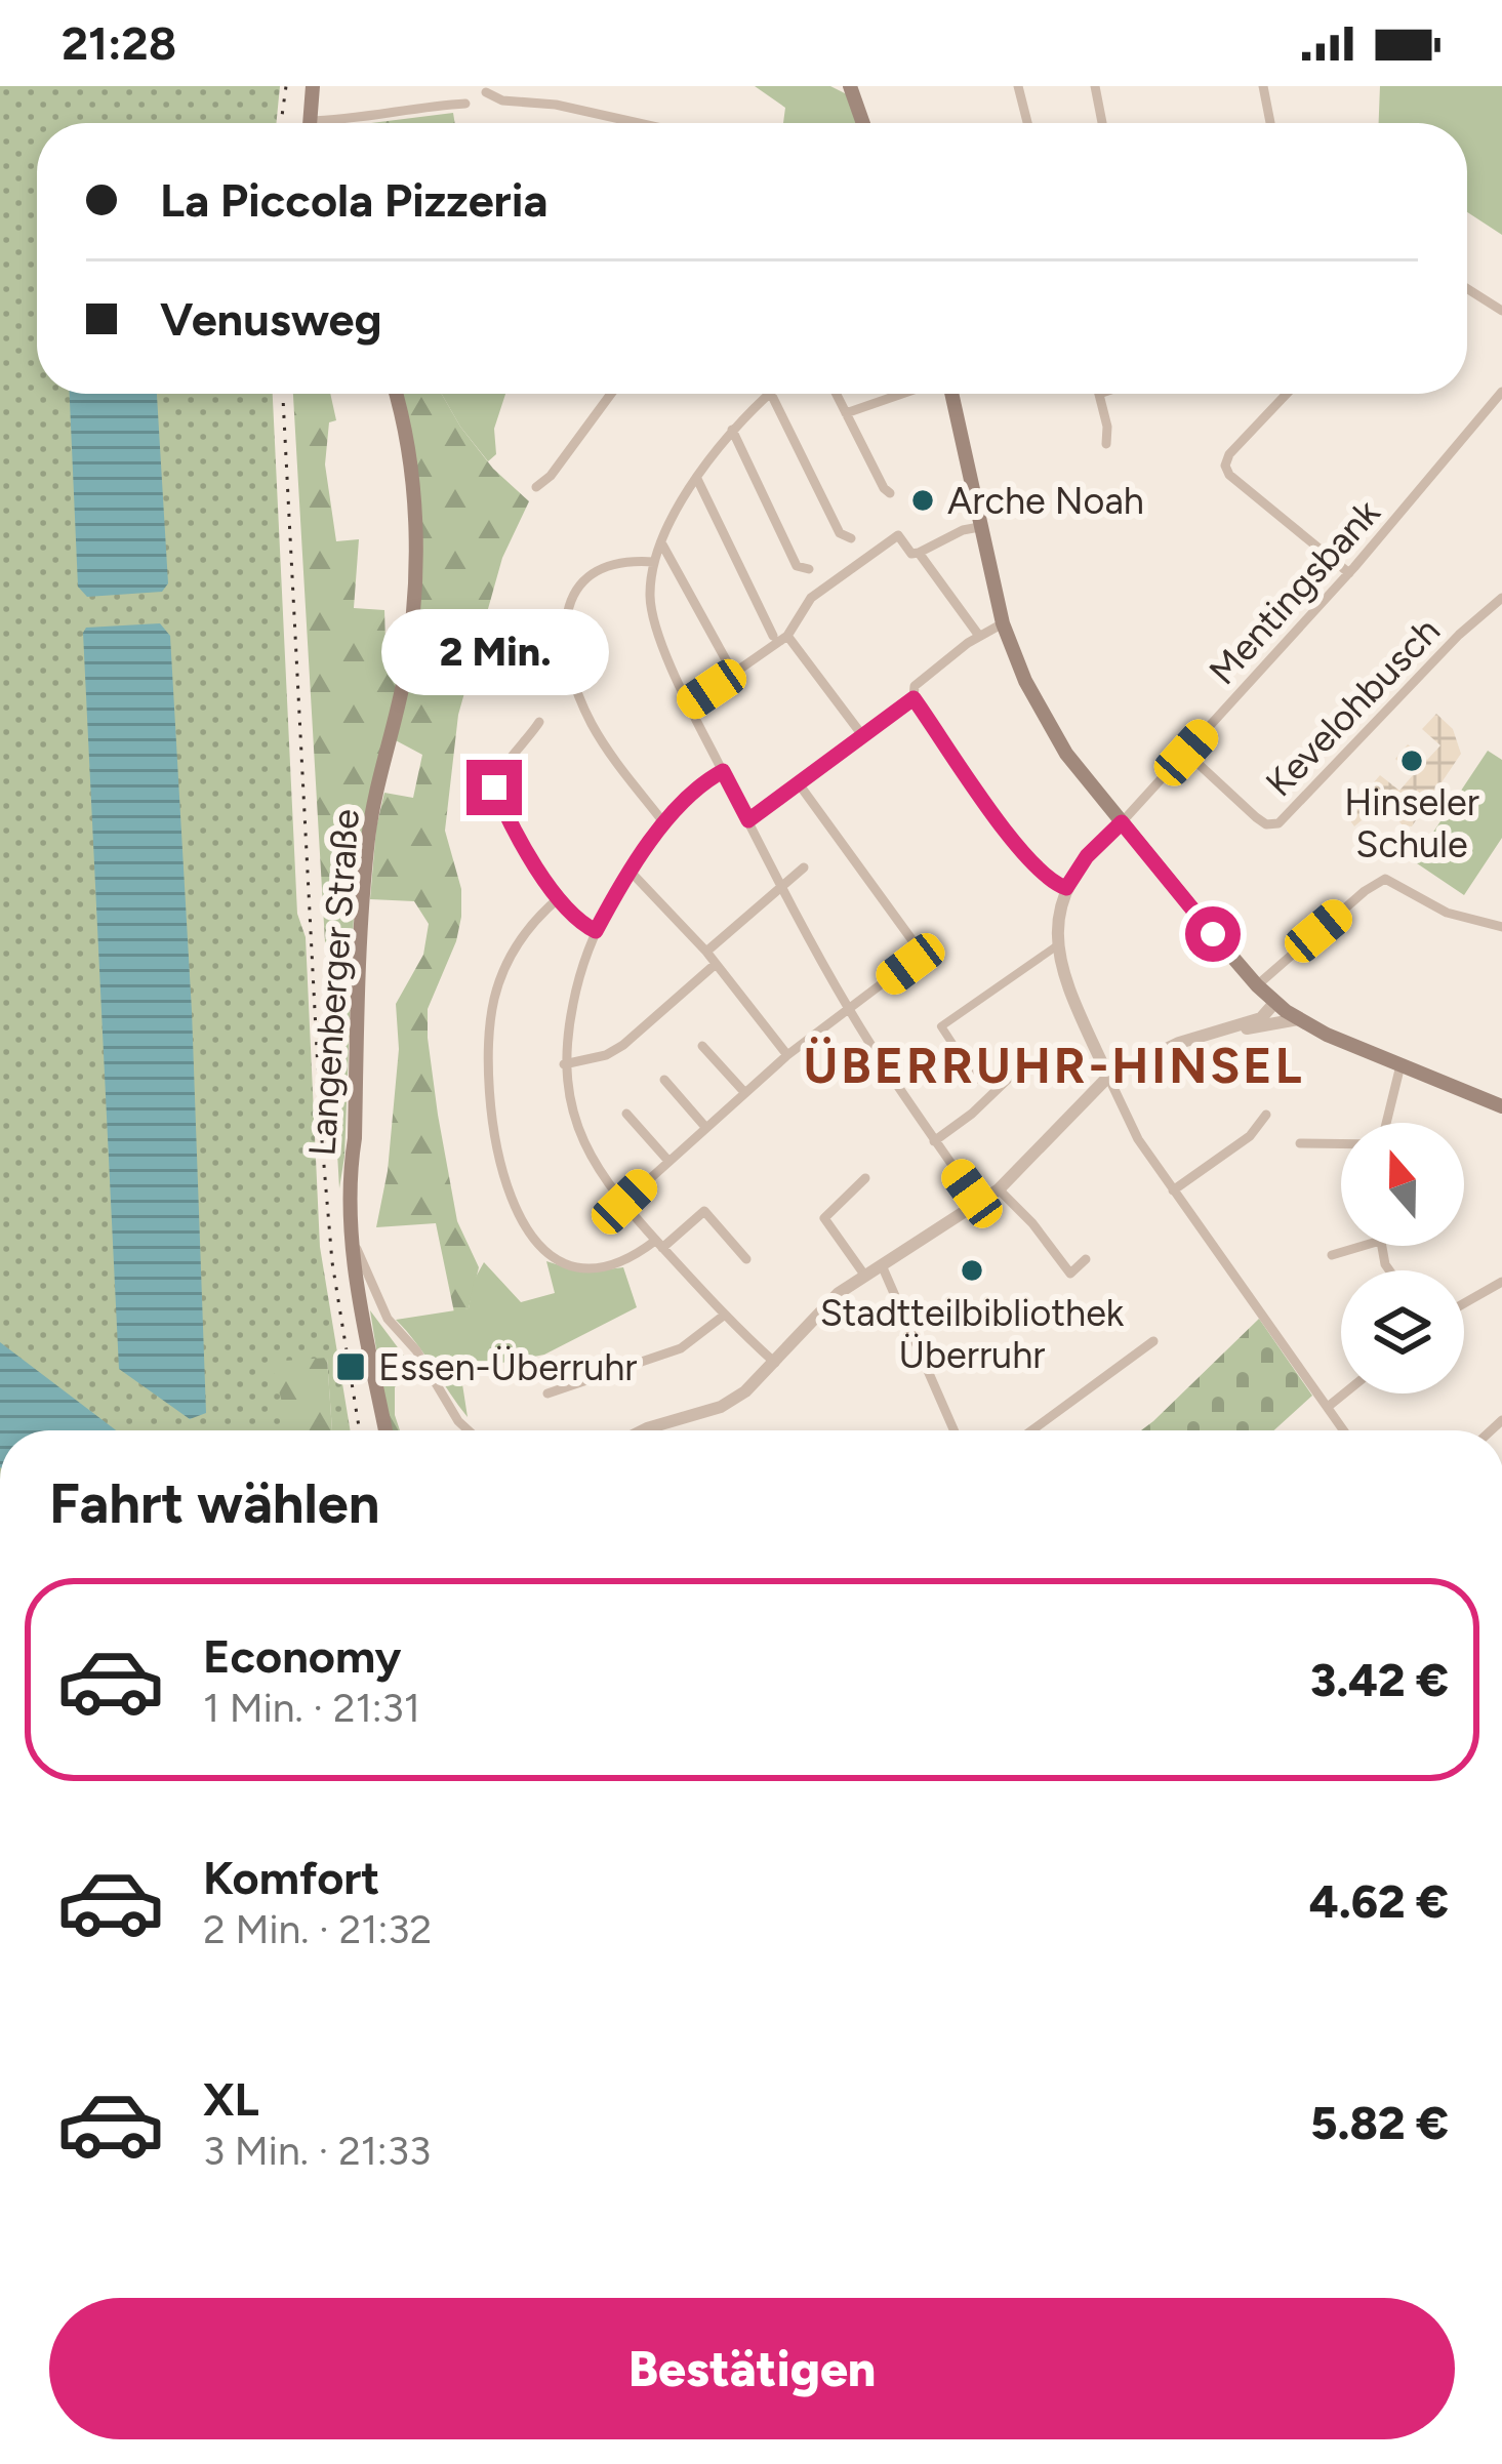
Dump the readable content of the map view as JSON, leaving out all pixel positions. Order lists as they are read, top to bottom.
{
  "streets": {
    "main road": ["Langenberger Straße"],
    "street": ["Mentingsbank", "Kevelohbusch"]
  },
  "crossings": [
    ["Mentingsbank", "Kevelohbusch"]
  ],
  "districts": ["ÜBERRUHR-HINSEL"],
  "places": {
    "other": ["Arche Noah", "Hinseler Schule", "Stadtteilbibliothek Überruhr"],
    "transit": ["Essen-Überruhr"]
  },
  "north": "top",
  "page": {
    "status": "21:28",
    "banner": ["La Piccola Pizzeria", "Venusweg"],
    "bubble": "2 Min.",
    "heading": "Fahrt wählen",
    "list": [
      {
        "name": "Economy",
        "note": "1 Min. · 21:31",
        "value": "3.42 €"
      },
      {
        "name": "Komfort",
        "note": "2 Min. · 21:32",
        "value": "4.62 €"
      },
      {
        "name": "XL",
        "note": "3 Min. · 21:33",
        "value": "5.82 €"
      }
    ],
    "buttons": "Bestätigen"
  }
}
